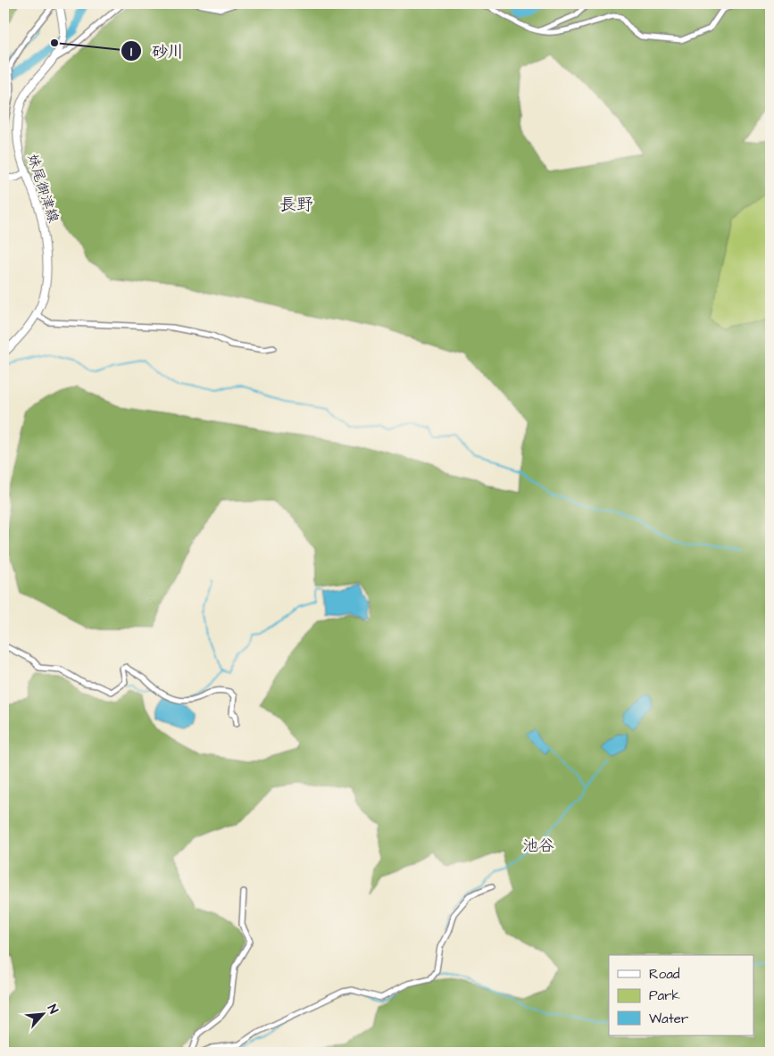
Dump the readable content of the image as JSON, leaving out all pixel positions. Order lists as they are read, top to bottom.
{
  "streets": {
    "main road": ["妹尾御津線"]
  },
  "districts": ["長野", "池谷"],
  "places": ["砂川"],
  "legend": ["Road", "Park", "Water"],
  "north": "top right"
}
